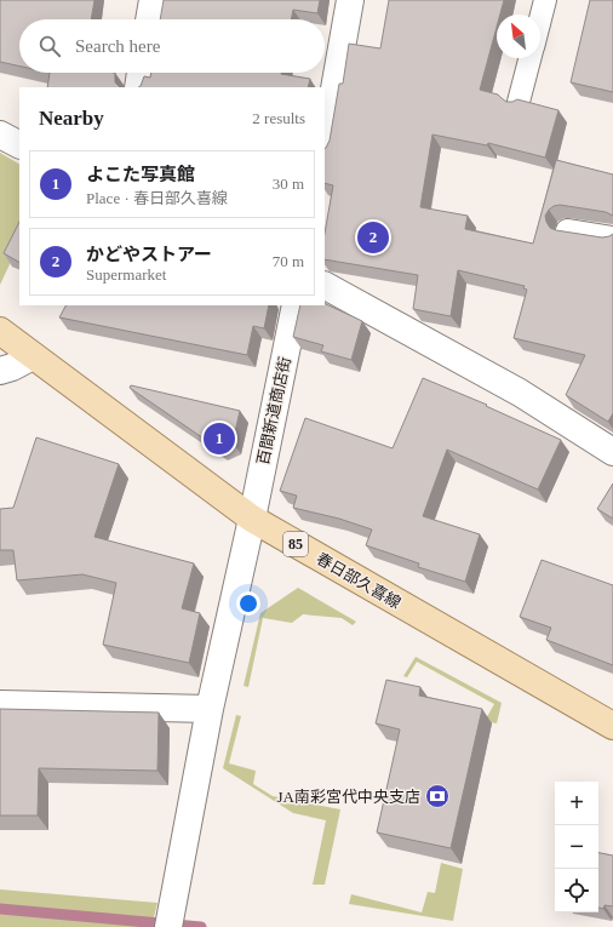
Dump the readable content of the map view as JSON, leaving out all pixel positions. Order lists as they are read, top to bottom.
{
  "streets": {
    "main road": ["85", "春日部久喜線"],
    "street": ["百間新道商店街"]
  },
  "crossings": [
    ["百間新道商店街", "春日部久喜線"]
  ],
  "places": {
    "bank": ["JA南彩宮代中央支店"]
  },
  "north": "top left",
  "page": {
    "search": "Search here",
    "heading": ["Nearby", "2 results"],
    "list": [
      {
        "mark": "1",
        "name": "よこた写真館",
        "note": "Place · 春日部久喜線",
        "value": "30 m"
      },
      {
        "mark": "2",
        "name": "かどやストアー",
        "note": "Supermarket",
        "value": "70 m"
      }
    ],
    "pins": ["2", "1"],
    "map_buttons": ["+", "−"]
  }
}
